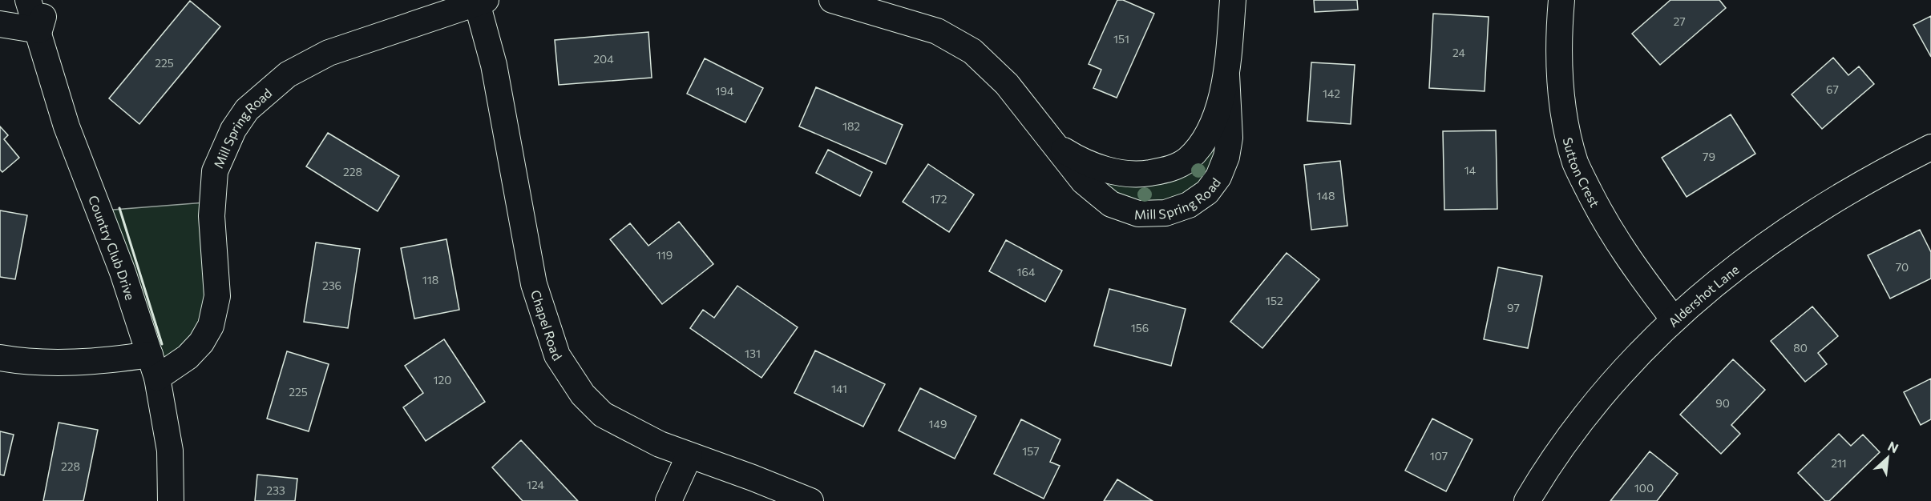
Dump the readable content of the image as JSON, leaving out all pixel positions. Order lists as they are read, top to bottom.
{
  "streets": {
    "street": [
      "Mill Spring Road",
      "Sutton Crest",
      "Country Club Drive",
      "Aldershot Lane",
      "Chapel Road"
    ]
  },
  "crossings": [
    ["Mill Spring Road", "Country Club Drive"],
    ["Mill Spring Road", "Chapel Road"],
    ["Sutton Crest", "Aldershot Lane"]
  ],
  "house_numbers": [
    "27",
    "151",
    "24",
    "204",
    "225",
    "67",
    "194",
    "142",
    "182",
    "79",
    "14",
    "228",
    "148",
    "172",
    "119",
    "70",
    "164",
    "118",
    "236",
    "152",
    "97",
    "156",
    "80",
    "131",
    "120",
    "141",
    "225",
    "90",
    "149",
    "157",
    "107",
    "211",
    "228",
    "124",
    "100",
    "233"
  ],
  "north": "top right"
}
